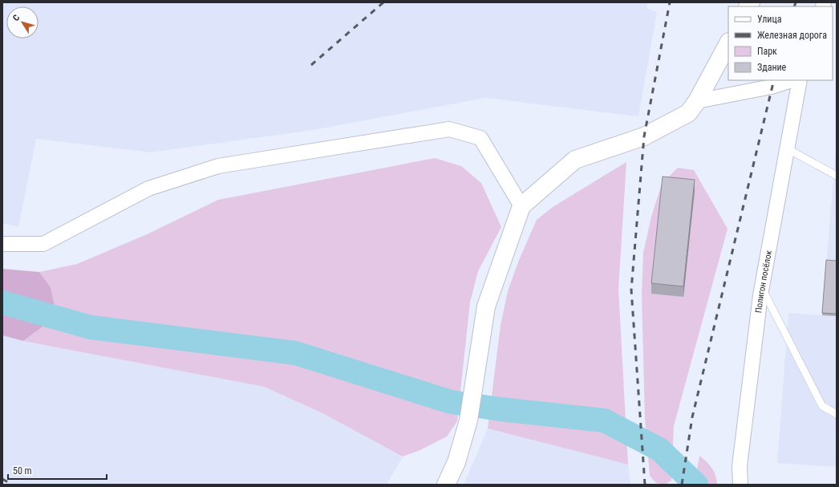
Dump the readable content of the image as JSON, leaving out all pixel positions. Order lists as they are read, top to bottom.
{
  "streets": {
    "street": ["Полигон посёлок"]
  },
  "legend": [
    "Улица",
    "Железная дорога",
    "Парк",
    "Здание"
  ],
  "scale_bar": "50 m",
  "north": "top left"
}
